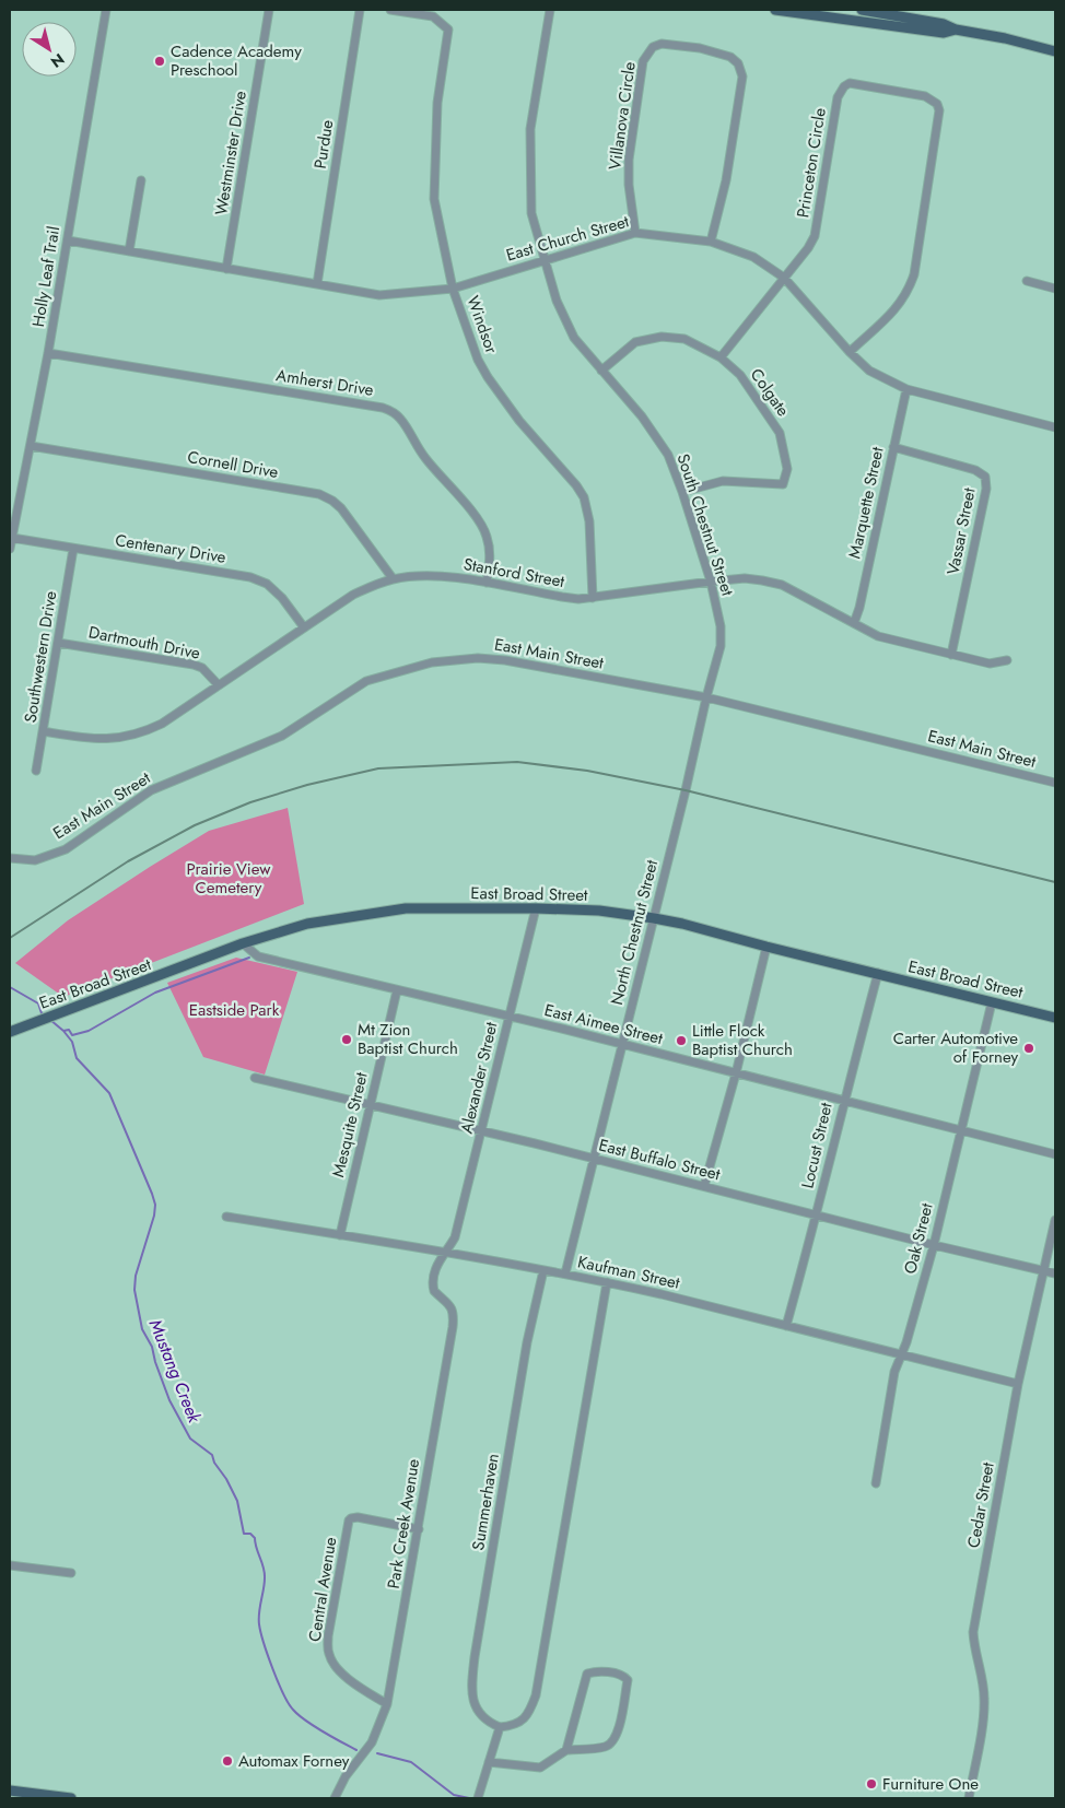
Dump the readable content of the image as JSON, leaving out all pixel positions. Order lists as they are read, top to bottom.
{
  "streets": {
    "main road": ["East Broad Street"],
    "street": [
      "Villanova Circle",
      "Purdue",
      "Westminster Drive",
      "Princeton Circle",
      "East Church Street",
      "Holly Leaf Trail",
      "Windsor",
      "Amherst Drive",
      "Colgate",
      "Cornell Drive",
      "Marquette Street",
      "South Chestnut Street",
      "Vassar Street",
      "Centenary Drive",
      "Stanford Street",
      "Dartmouth Drive",
      "East Main Street",
      "Southwestern Drive",
      "North Chestnut Street",
      "East Aimee Street",
      "Alexander Street",
      "Mesquite Street",
      "Locust Street",
      "East Buffalo Street",
      "Oak Street",
      "Kaufman Street",
      "Summerhaven",
      "Cedar Street",
      "Park Creek Avenue",
      "Central Avenue"
    ]
  },
  "crossings": [
    ["Villanova Circle", "East Church Street"],
    ["Purdue", "East Church Street"],
    ["Westminster Drive", "East Church Street"],
    ["Princeton Circle", "East Church Street"],
    ["Princeton Circle", "Colgate"],
    ["East Church Street", "Holly Leaf Trail"],
    ["East Church Street", "Windsor"],
    ["East Church Street", "Marquette Street"],
    ["East Church Street", "South Chestnut Street"],
    ["Holly Leaf Trail", "Amherst Drive"],
    ["Holly Leaf Trail", "Cornell Drive"],
    ["Holly Leaf Trail", "Centenary Drive"],
    ["Windsor", "Stanford Street"],
    ["Amherst Drive", "Stanford Street"],
    ["Colgate", "South Chestnut Street"],
    ["Cornell Drive", "Stanford Street"],
    ["Marquette Street", "Vassar Street"],
    ["Marquette Street", "Stanford Street"],
    ["South Chestnut Street", "Stanford Street"],
    ["South Chestnut Street", "East Main Street"],
    ["South Chestnut Street", "North Chestnut Street"],
    ["Vassar Street", "Stanford Street"],
    ["Centenary Drive", "Stanford Street"],
    ["Centenary Drive", "Southwestern Drive"],
    ["Stanford Street", "Dartmouth Drive"],
    ["Stanford Street", "Southwestern Drive"],
    ["Dartmouth Drive", "Southwestern Drive"],
    ["East Broad Street", "North Chestnut Street"],
    ["East Broad Street", "East Aimee Street"],
    ["East Broad Street", "Alexander Street"],
    ["East Broad Street", "Locust Street"],
    ["East Broad Street", "Oak Street"],
    ["North Chestnut Street", "East Aimee Street"],
    ["North Chestnut Street", "East Buffalo Street"],
    ["North Chestnut Street", "Kaufman Street"],
    ["East Aimee Street", "Alexander Street"],
    ["East Aimee Street", "Mesquite Street"],
    ["East Aimee Street", "Locust Street"],
    ["East Aimee Street", "Oak Street"],
    ["Alexander Street", "East Buffalo Street"],
    ["Alexander Street", "Kaufman Street"],
    ["Alexander Street", "Park Creek Avenue"],
    ["Mesquite Street", "East Buffalo Street"],
    ["Mesquite Street", "Kaufman Street"],
    ["Locust Street", "East Buffalo Street"],
    ["Locust Street", "Kaufman Street"],
    ["East Buffalo Street", "Oak Street"],
    ["East Buffalo Street", "Cedar Street"],
    ["Oak Street", "Kaufman Street"],
    ["Kaufman Street", "Summerhaven"],
    ["Kaufman Street", "Cedar Street"],
    ["Kaufman Street", "Park Creek Avenue"],
    ["Park Creek Avenue", "Central Avenue"]
  ],
  "water": ["Mustang Creek"],
  "parks": ["Prairie View Cemetery", "Eastside Park"],
  "places": [
    "Cadence Academy Preschool",
    "Mt Zion Baptist Church",
    "Little Flock Baptist Church",
    "Carter Automotive of Forney",
    "Automax Forney",
    "Furniture One"
  ],
  "north": "bottom right"
}
